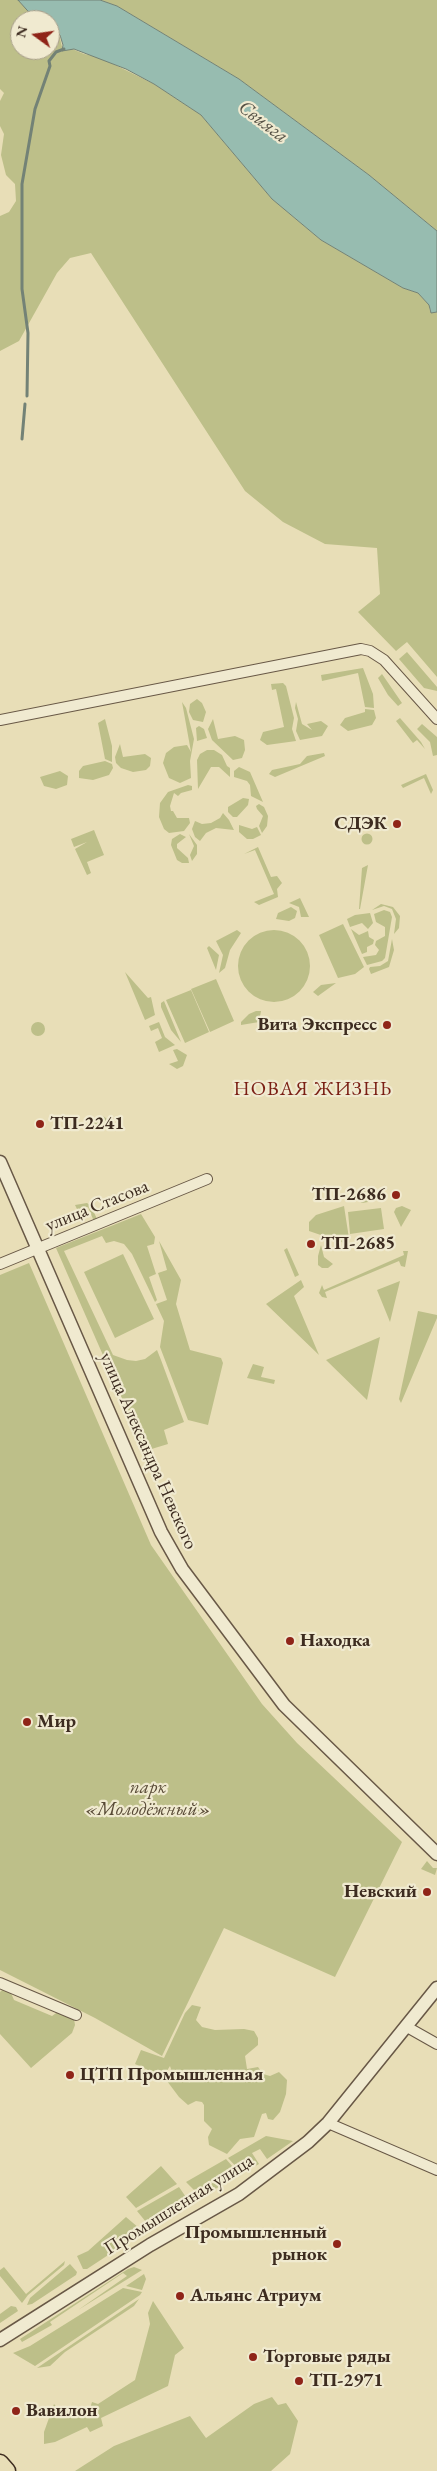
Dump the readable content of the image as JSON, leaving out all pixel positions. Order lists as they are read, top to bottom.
{
  "streets": {
    "street": ["улица Стасова", "улица Александра Невского", "Промышленная улица"]
  },
  "crossings": [
    ["улица Стасова", "улица Александра Невского"]
  ],
  "districts": ["НОВАЯ ЖИЗНЬ"],
  "water": ["Свияга"],
  "parks": ["парк «Молодёжный»"],
  "places": [
    "СДЭК",
    "Вита Экспресс",
    "ТП-2241",
    "ТП-2686",
    "ТП-2685",
    "Находка",
    "Мир",
    "Невский",
    "ЦТП Промышленная",
    "Промышленный рынок",
    "Альянс Атриум",
    "Торговые ряды",
    "ТП-2971",
    "Вавилон"
  ],
  "north": "left"
}
